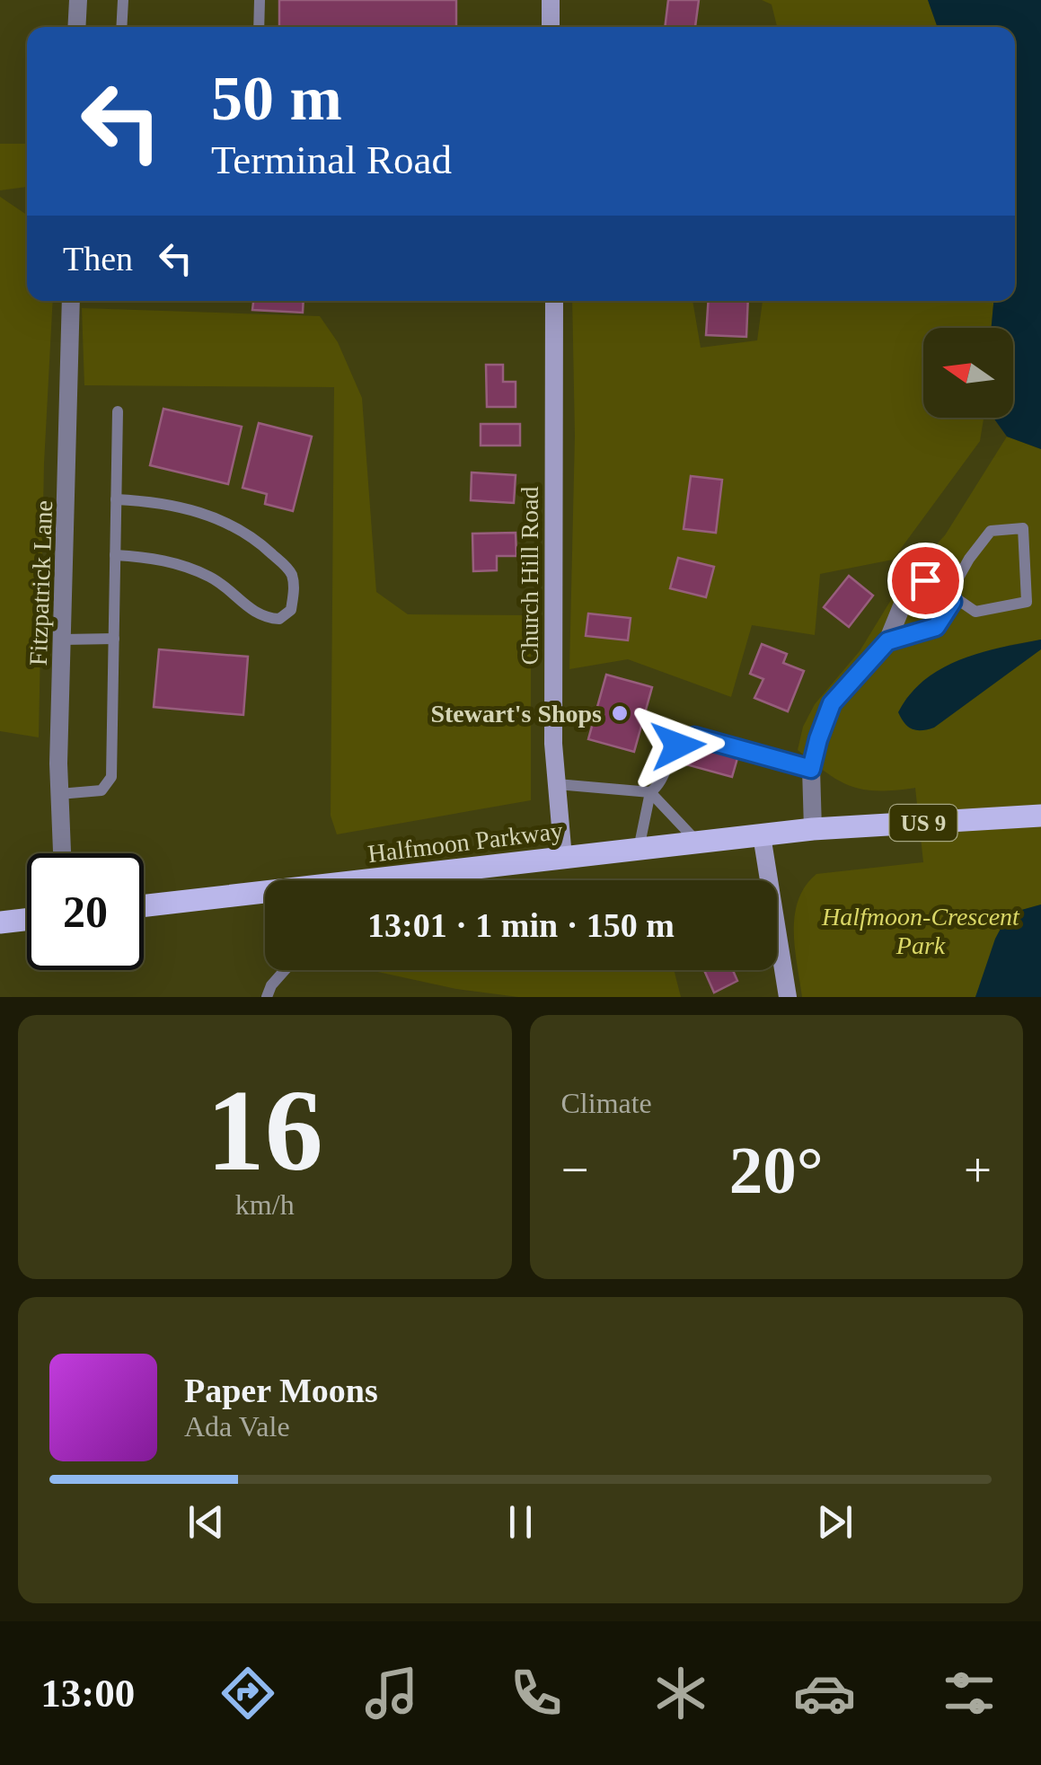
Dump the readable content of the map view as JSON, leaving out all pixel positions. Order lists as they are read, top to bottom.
{
  "streets": {
    "main road": ["US 9", "Halfmoon Parkway"],
    "street": ["Church Hill Road", "Fitzpatrick Lane"]
  },
  "crossings": [
    ["Church Hill Road", "Halfmoon Parkway"],
    ["US 9", "Halfmoon Parkway"]
  ],
  "parks": ["Halfmoon-Crescent Park"],
  "places": ["Stewart's Shops"],
  "north": "left",
  "page": {
    "turn": ["50 m", "Terminal Road"],
    "then": "Then",
    "limit": "20",
    "trip": "13:01 · 1 min · 150 m",
    "tile": [
      ["16", "km/h"],
      "Climate"
    ],
    "heat": ["−", "20°", "+"],
    "song": ["Paper Moons", "Ada Vale"],
    "tabs": "13:00"
  }
}
